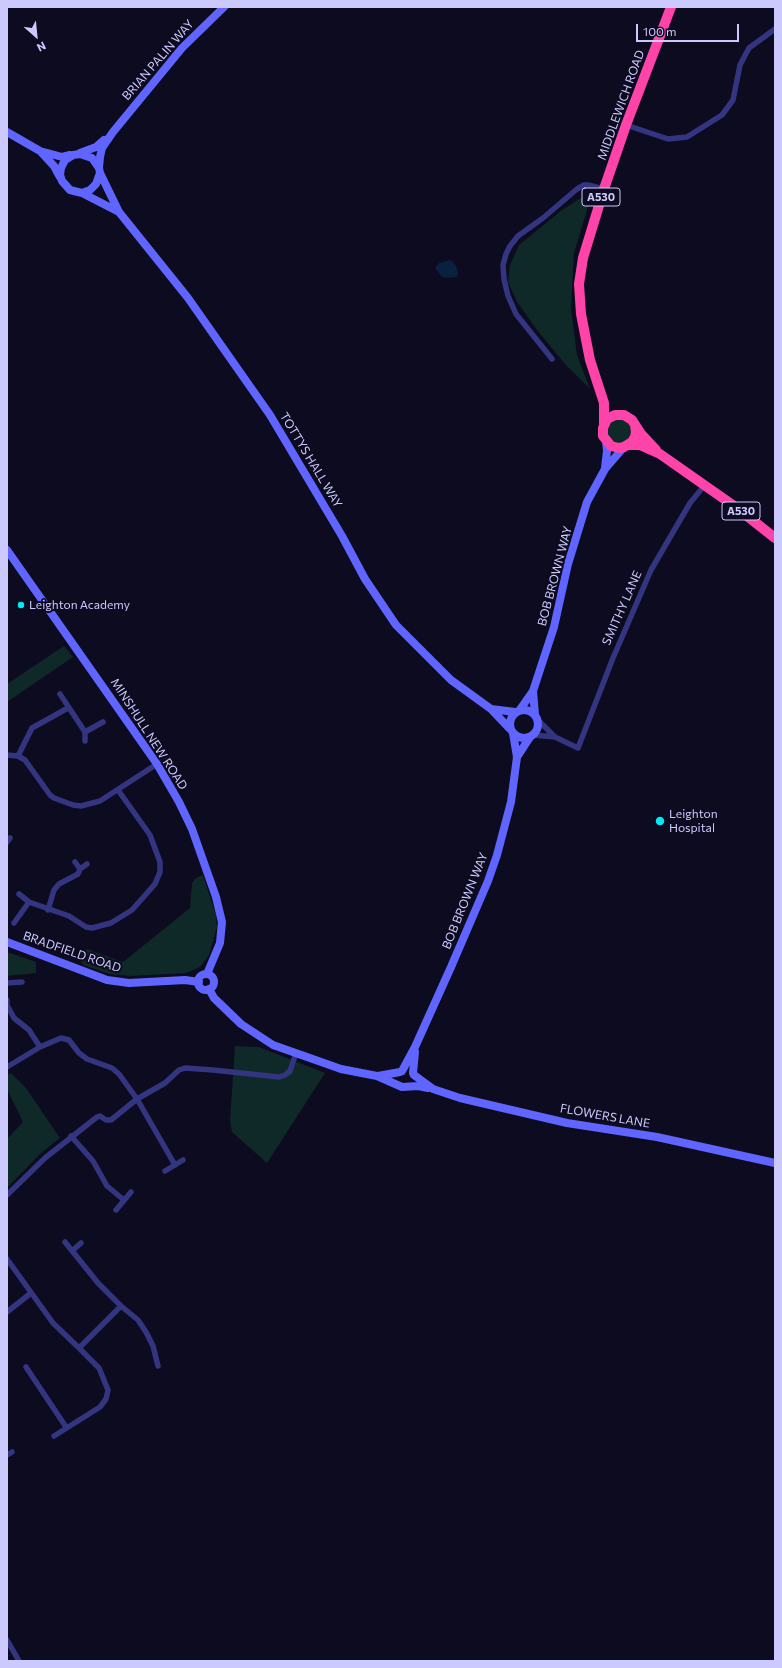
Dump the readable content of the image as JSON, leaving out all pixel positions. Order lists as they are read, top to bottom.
{
  "streets": {
    "highway": ["MIDDLEWICH ROAD", "A530"],
    "street": [
      "BRIAN PALIN WAY",
      "TOTTYS HALL WAY",
      "BOB BROWN WAY",
      "SMITHY LANE",
      "MINSHULL NEW ROAD",
      "BRADFIELD ROAD",
      "FLOWERS LANE"
    ]
  },
  "crossings": [
    ["BRIAN PALIN WAY", "TOTTYS HALL WAY"],
    ["MIDDLEWICH ROAD", "A530"],
    ["MIDDLEWICH ROAD", "BOB BROWN WAY"],
    ["A530", "BOB BROWN WAY"],
    ["A530", "SMITHY LANE"],
    ["TOTTYS HALL WAY", "BOB BROWN WAY"],
    ["BOB BROWN WAY", "FLOWERS LANE"],
    ["MINSHULL NEW ROAD", "BRADFIELD ROAD"]
  ],
  "places": ["Leighton Academy", "Leighton Hospital"],
  "scale_bar": "100 m",
  "north": "bottom right"
}
